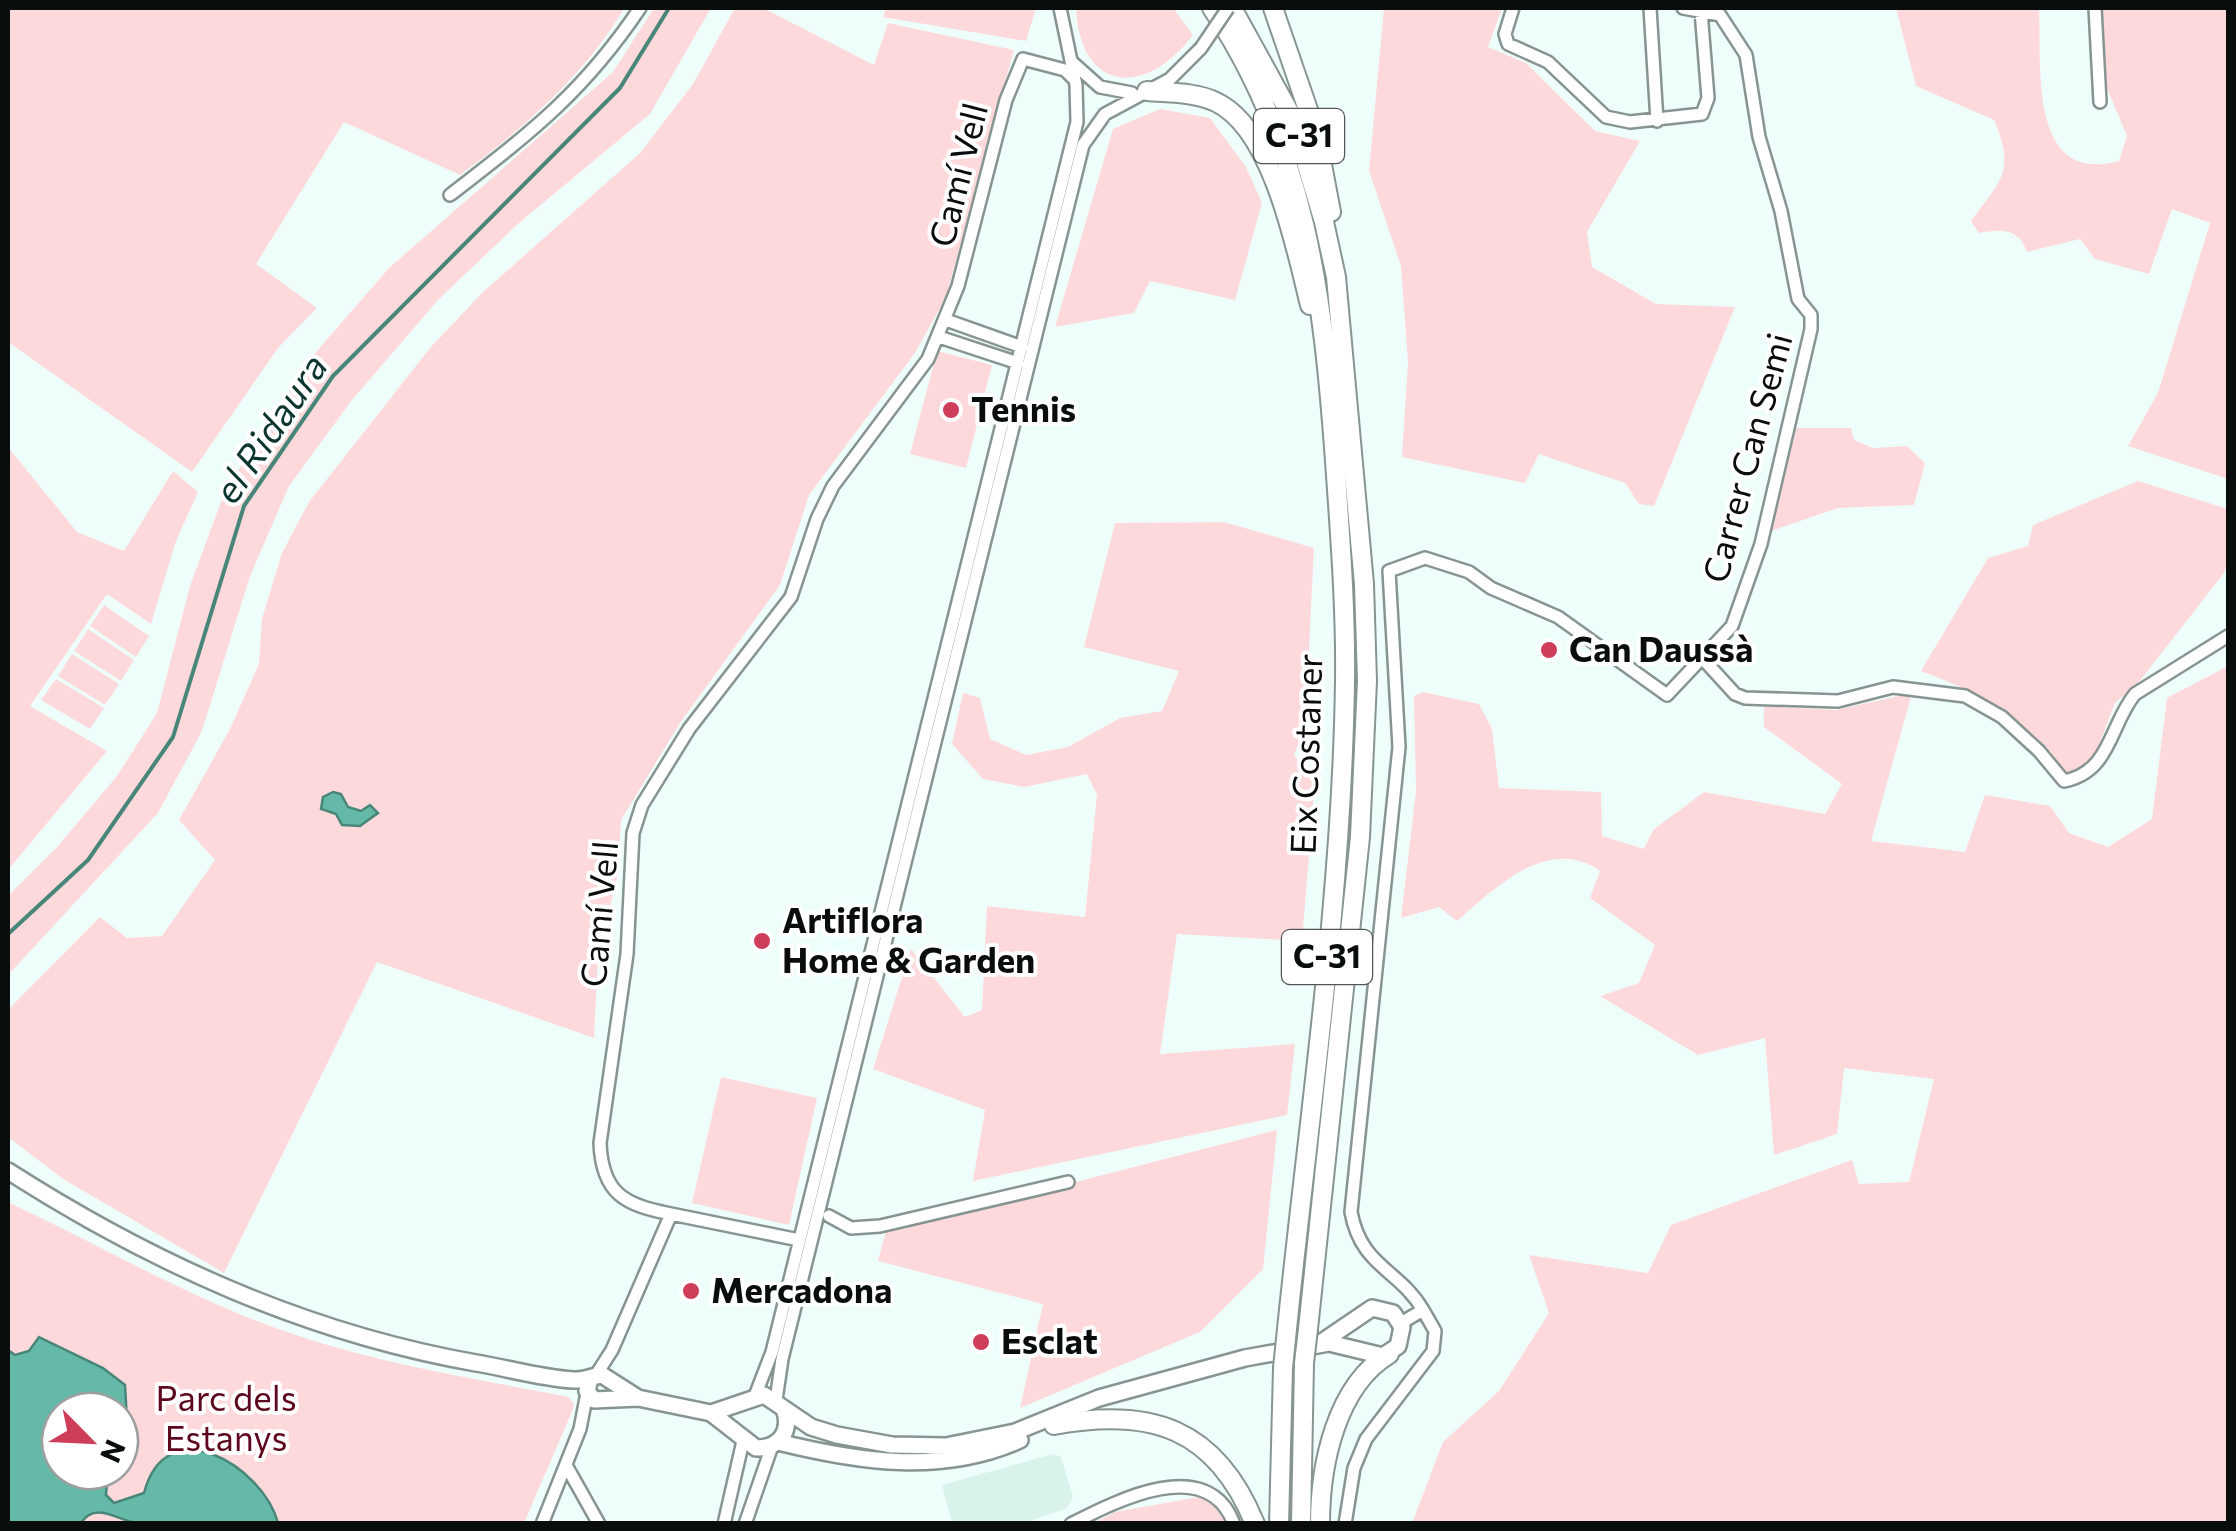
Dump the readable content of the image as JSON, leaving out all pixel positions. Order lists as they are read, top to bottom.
{
  "streets": {
    "highway": ["C-31", "Eix Costaner"],
    "street": ["Camí Vell", "Carrer Can Semi"]
  },
  "crossings": [
    ["C-31", "Eix Costaner"]
  ],
  "water": ["el Ridaura"],
  "parks": ["Parc dels Estanys"],
  "places": [
    "Tennis",
    "Can Daussà",
    "Artiflora Home & Garden",
    "Mercadona",
    "Esclat"
  ],
  "north": "bottom right"
}
